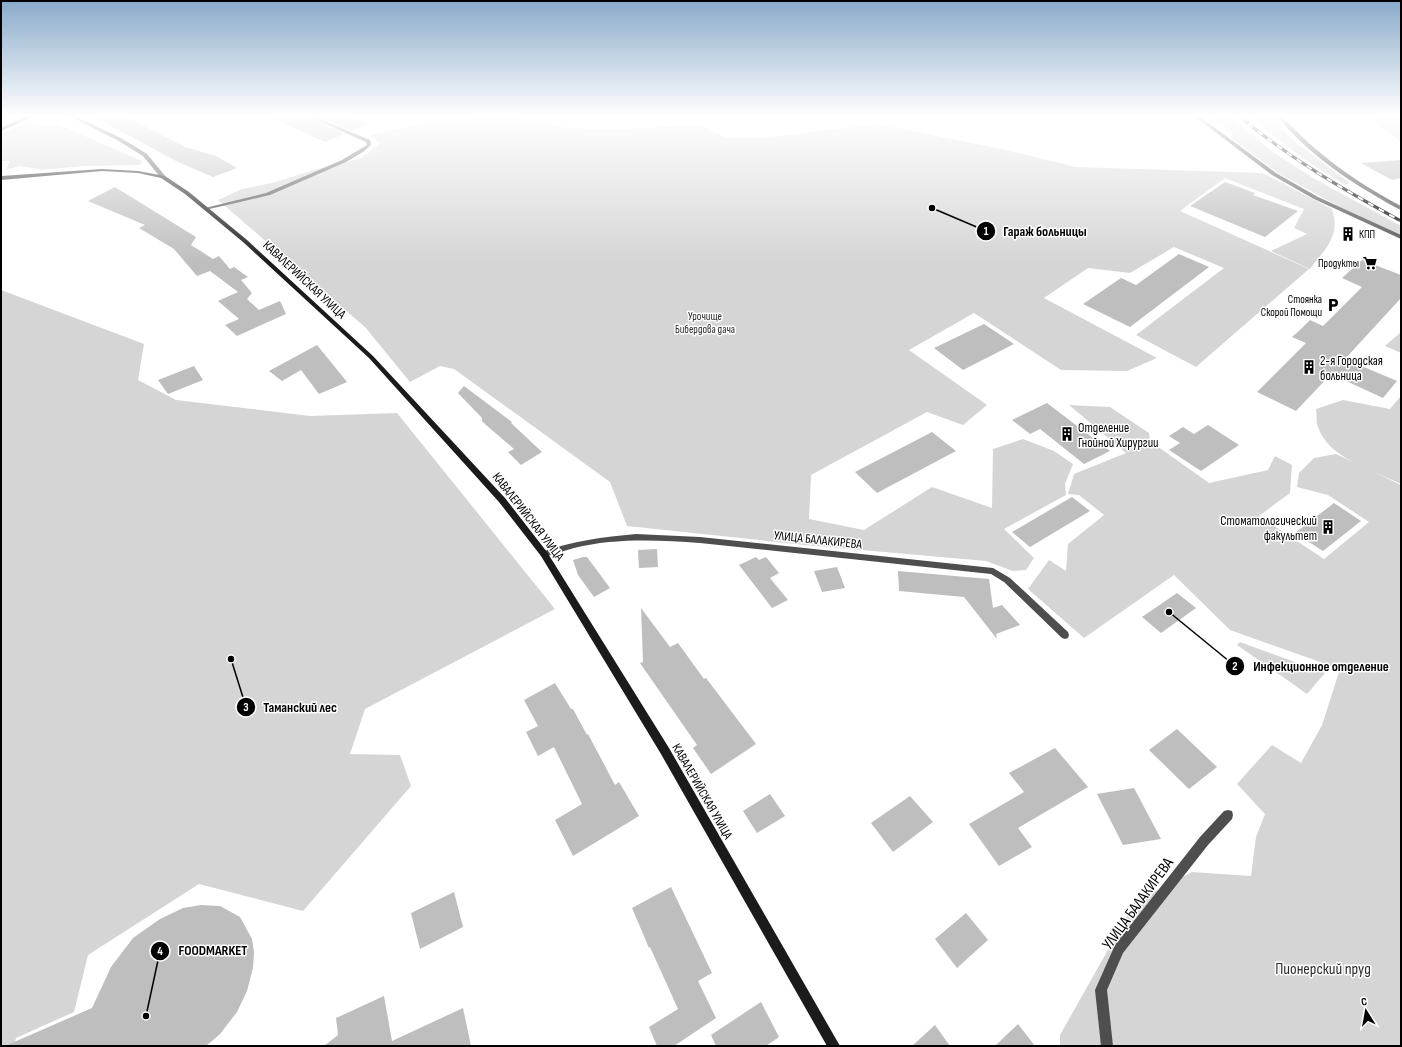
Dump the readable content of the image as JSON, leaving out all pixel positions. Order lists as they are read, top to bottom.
{
  "streets": {
    "street": ["КАВАЛЕРИЙСКАЯ УЛИЦА", "УЛИЦА БАЛАКИРЕВА"]
  },
  "crossings": [
    ["КАВАЛЕРИЙСКАЯ УЛИЦА", "УЛИЦА БАЛАКИРЕВА"]
  ],
  "parks": ["Урочище Бибердова дача", "Пионерский пруд"],
  "places": {
    "other": [
      "Гараж больницы",
      "Инфекционное отделение",
      "Таманский лес",
      "FOODMARKET"
    ],
    "building": [
      "КПП",
      "2-я Городская больница",
      "Отделение Гнойной Хирургии",
      "Стоматологический факультет"
    ],
    "supermarket": ["Продукты"],
    "parking": ["Стоянка Скорой Помощи"]
  },
  "north": "top"
}
